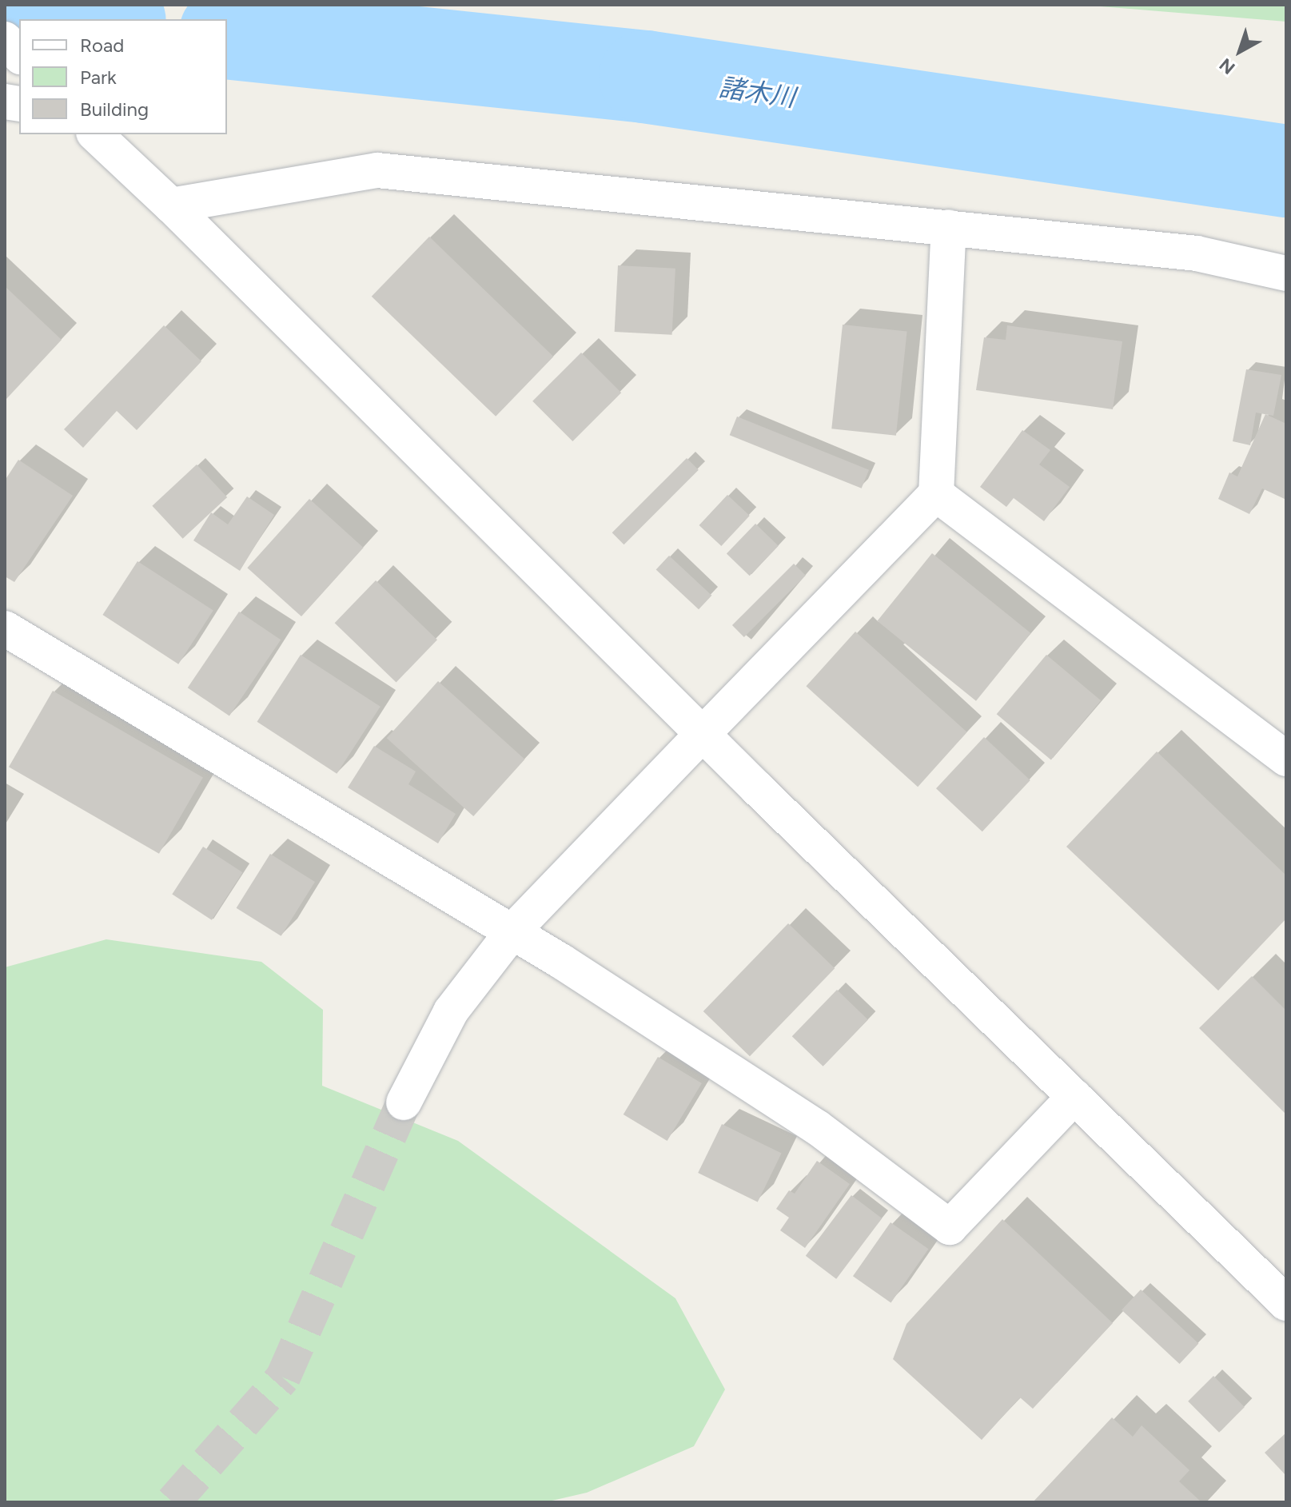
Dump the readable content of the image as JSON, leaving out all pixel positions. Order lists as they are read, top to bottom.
{
  "water": ["諸木川"],
  "legend": ["Road", "Park", "Building"],
  "north": "bottom left"
}
